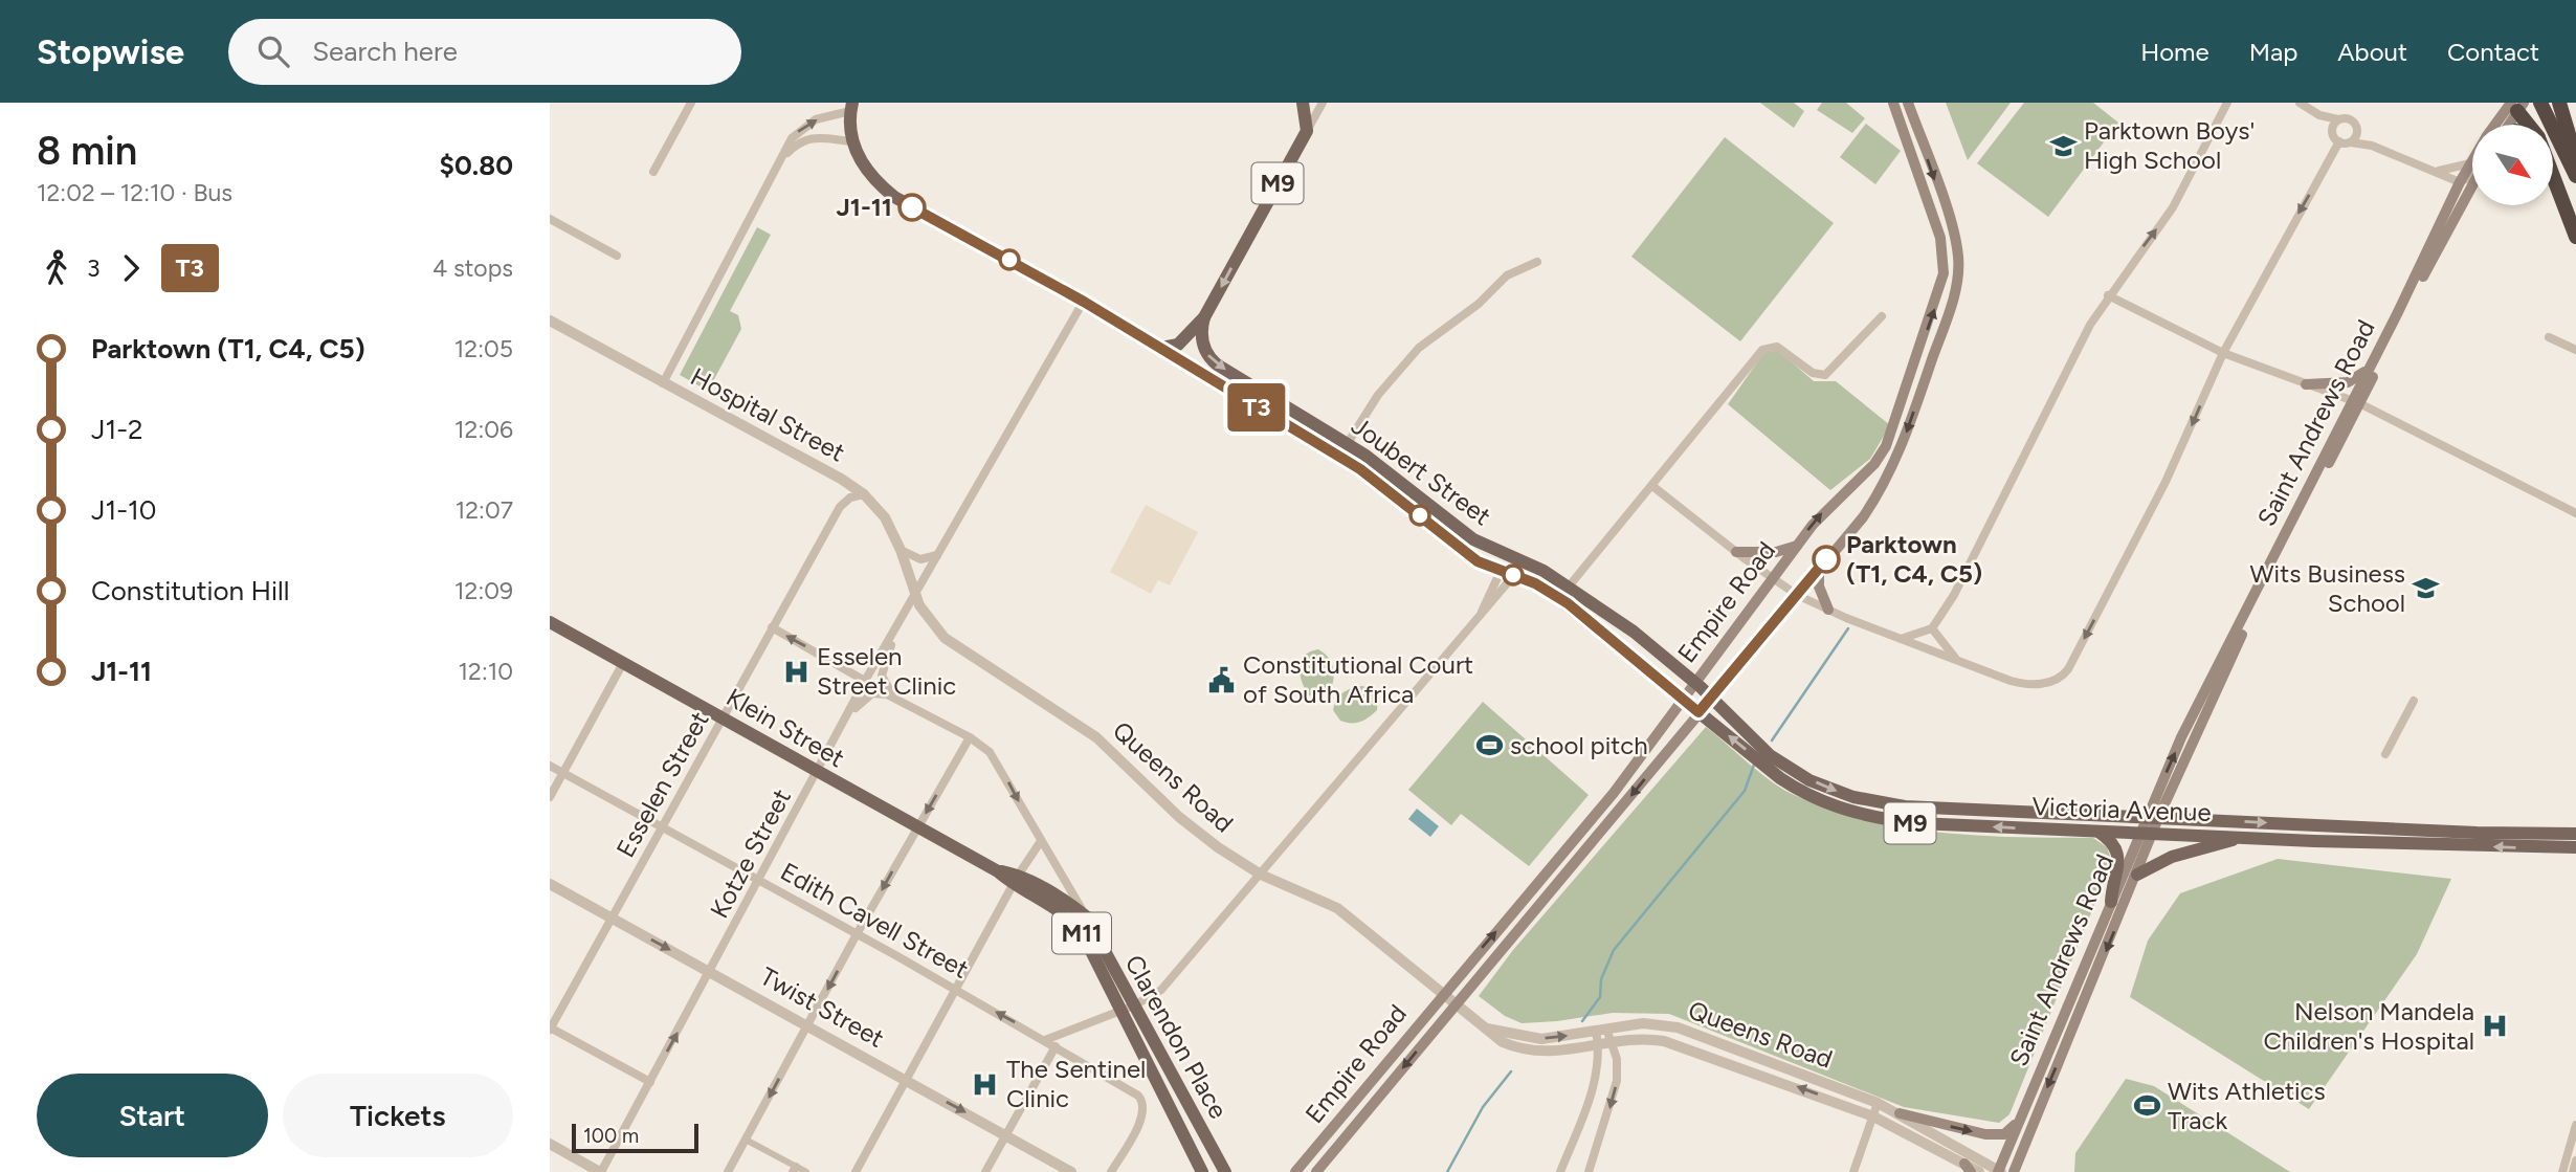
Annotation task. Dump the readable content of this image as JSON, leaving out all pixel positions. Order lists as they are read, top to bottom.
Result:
{
  "streets": {
    "main road": [
      "M9",
      "Saint Andrews Road",
      "Joubert Street",
      "Empire Road",
      "Klein Street",
      "Victoria Avenue",
      "M11",
      "Clarendon Place"
    ],
    "street": [
      "Hospital Street",
      "Queens Road",
      "Esselen Street",
      "Kotze Street",
      "Edith Cavell Street",
      "Twist Street"
    ]
  },
  "crossings": [
    ["M9", "Joubert Street"],
    ["Hospital Street", "Queens Road"],
    ["Hospital Street", "Esselen Street"],
    ["Hospital Street", "Kotze Street"],
    ["Saint Andrews Road", "Queens Road"],
    ["Saint Andrews Road", "Victoria Avenue"],
    ["Joubert Street", "Empire Road"],
    ["Joubert Street", "Victoria Avenue"],
    ["Joubert Street", "Kotze Street"],
    ["Empire Road", "Queens Road"],
    ["Empire Road", "Victoria Avenue"],
    ["Klein Street", "Esselen Street"],
    ["Klein Street", "Kotze Street"],
    ["Klein Street", "Clarendon Place"],
    ["Queens Road", "Kotze Street"],
    ["Esselen Street", "Edith Cavell Street"],
    ["Esselen Street", "Twist Street"],
    ["Kotze Street", "Edith Cavell Street"],
    ["Kotze Street", "Twist Street"]
  ],
  "one_way": ["Twist Street"],
  "places": {
    "school or university": ["Parktown Boys' High School", "Wits Business School"],
    "other": ["J1-11", "Parktown (T1, C4, C5)"],
    "hospital": ["Esselen Street Clinic", "Nelson Mandela Children's Hospital", "The Sentinel Clinic"],
    "public building": ["Constitutional Court of South Africa"],
    "sports": ["school pitch", "Wits Athletics Track"]
  },
  "lines": ["bus line T3"],
  "scale_bar": "100 m",
  "north": "bottom right",
  "page": {
    "header": "Stopwise",
    "search": "Search here",
    "nav": [
      "Home",
      "Map",
      "About",
      "Contact"
    ],
    "heading": ["8 min", "12:02 – 12:10 · Bus", "$0.80"],
    "on_map": "T3",
    "legs": ["3", "T3", "4 stops"],
    "list": [
      {
        "name": "Parktown (T1, C4, C5)",
        "value": "12:05"
      },
      {
        "name": "J1-2",
        "value": "12:06"
      },
      {
        "name": "J1-10",
        "value": "12:07"
      },
      {
        "name": "Constitution Hill",
        "value": "12:09"
      },
      {
        "name": "J1-11",
        "value": "12:10"
      }
    ],
    "buttons": ["Start", "Tickets"],
    "scale": "100 m"
  }
}
